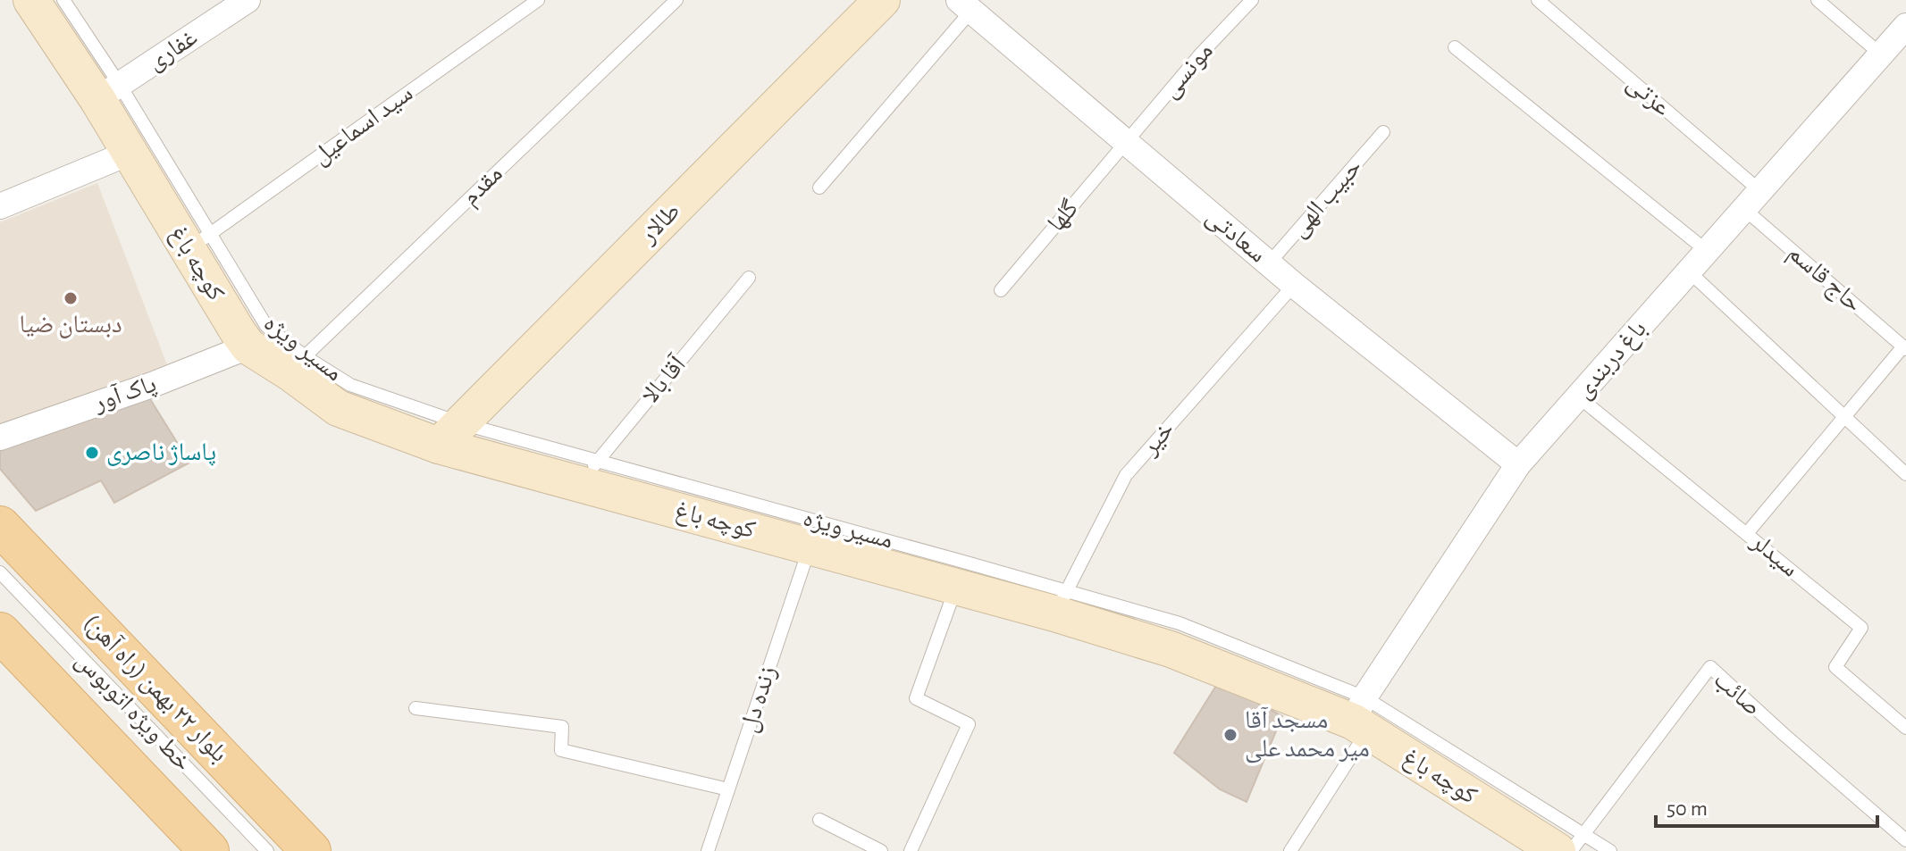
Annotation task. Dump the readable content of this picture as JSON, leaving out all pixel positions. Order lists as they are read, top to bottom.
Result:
{
  "streets": {
    "main road": ["طالار", "کوچه باغ", "بلوار ۲۲ بهمن (راه آهن)"],
    "street": [
      "غفاری",
      "سعادتی",
      "باغ دربندی",
      "پاک آور"
    ],
    "lane": [
      "مونسی",
      "عزتی",
      "سید اسماعیل",
      "مقدم",
      "حبیب الهی",
      "گلها",
      "حاج قاسم",
      "مسیر ویژه",
      "آقا بالا",
      "خیر",
      "سیدلر",
      "صائب",
      "زنده دل",
      "خط ویژه اتوبوس"
    ]
  },
  "crossings": [
    ["غفاری", "کوچه باغ"],
    ["غفاری", "مسیر ویژه"],
    ["مونسی", "گلها"],
    ["مونسی", "سعادتی"],
    ["عزتی", "حاج قاسم"],
    ["عزتی", "باغ دربندی"],
    ["سید اسماعیل", "کوچه باغ"],
    ["سید اسماعیل", "مسیر ویژه"],
    ["مقدم", "کوچه باغ"],
    ["مقدم", "مسیر ویژه"],
    ["حبیب الهی", "سعادتی"],
    ["گلها", "سعادتی"],
    ["طالار", "کوچه باغ"],
    ["سعادتی", "باغ دربندی"],
    ["سعادتی", "خیر"],
    ["کوچه باغ", "مسیر ویژه"],
    ["کوچه باغ", "باغ دربندی"],
    ["کوچه باغ", "آقا بالا"],
    ["کوچه باغ", "پاک آور"],
    ["کوچه باغ", "خیر"],
    ["کوچه باغ", "صائب"],
    ["کوچه باغ", "زنده دل"],
    ["حاج قاسم", "باغ دربندی"],
    ["مسیر ویژه", "آقا بالا"],
    ["مسیر ویژه", "خیر"],
    ["باغ دربندی", "سیدلر"]
  ],
  "places": ["دبستان ضیا", "پاساژ ناصری", "مسجد آقا میر محمد علی"],
  "scale_bar": "50 m"
}
